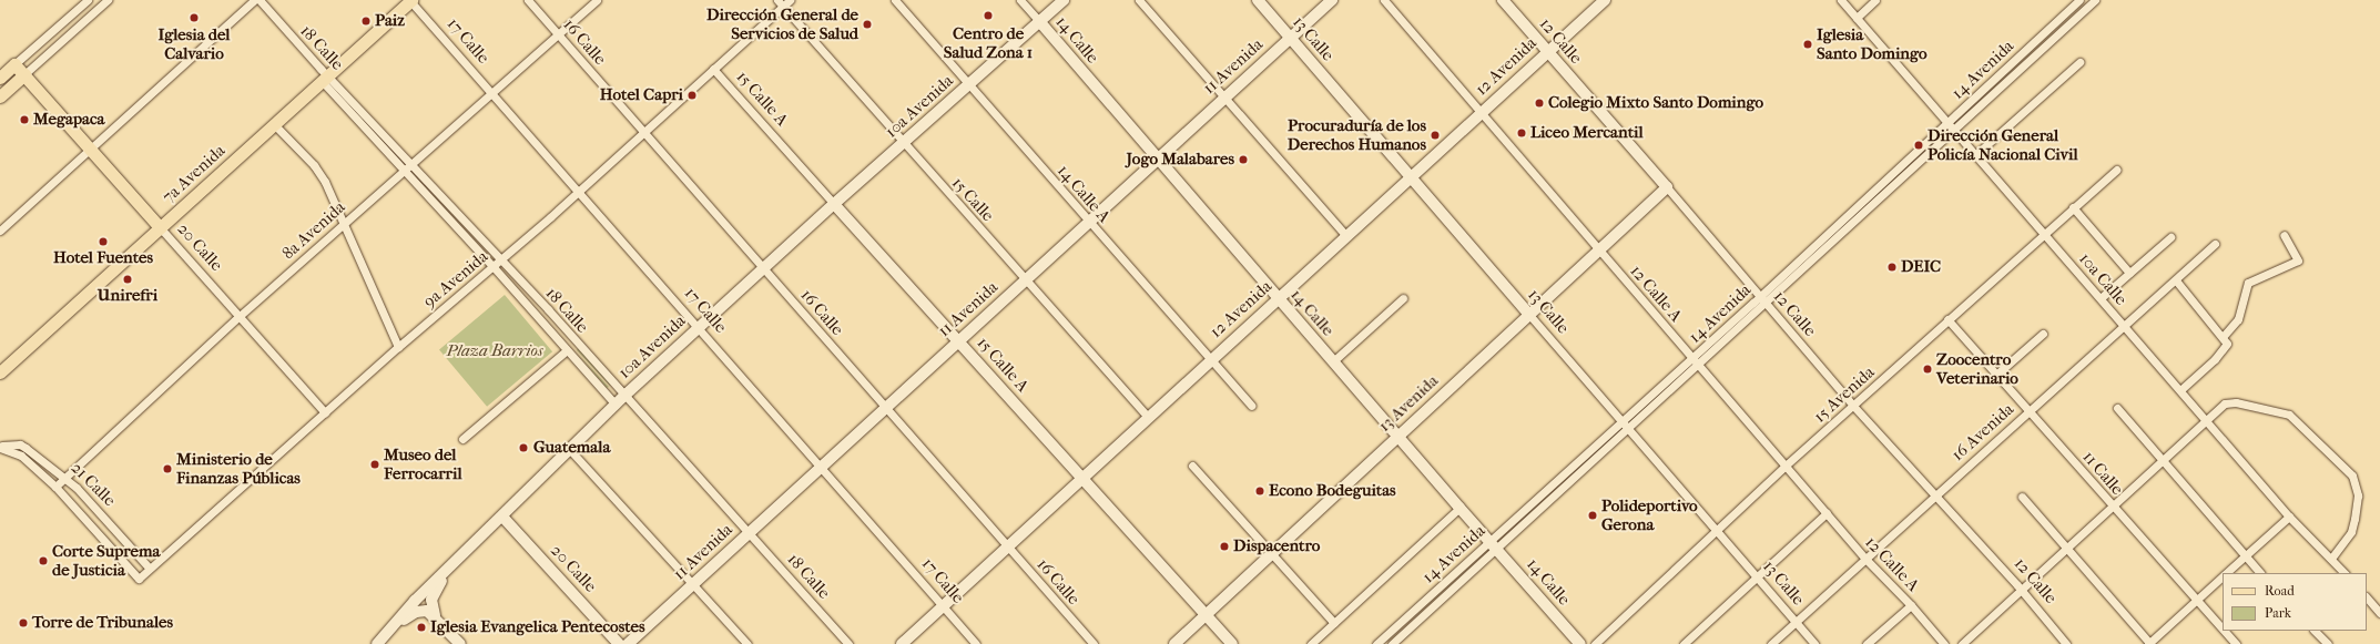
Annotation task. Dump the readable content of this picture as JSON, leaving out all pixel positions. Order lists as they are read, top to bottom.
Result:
{
  "streets": {
    "main road": ["7a Avenida", "20 Calle"],
    "street": [
      "13 Calle",
      "14 Calle",
      "17 Calle",
      "12 Calle",
      "16 Calle",
      "18 Calle",
      "11 Avenida",
      "12 Avenida",
      "14 Avenida",
      "15 Calle A",
      "10a Avenida",
      "14 Calle A",
      "15 Calle",
      "8a Avenida",
      "9a Avenida",
      "10a Calle",
      "12 Calle A",
      "15 Avenida",
      "13 Avenida",
      "16 Avenida",
      "11 Calle",
      "21 Calle"
    ]
  },
  "crossings": [
    ["13 Calle", "11 Avenida"],
    ["13 Calle", "12 Avenida"],
    ["13 Calle", "14 Avenida"],
    ["13 Calle", "15 Avenida"],
    ["13 Calle", "13 Avenida"],
    ["13 Calle", "16 Avenida"],
    ["14 Calle", "11 Avenida"],
    ["14 Calle", "12 Avenida"],
    ["14 Calle", "14 Avenida"],
    ["14 Calle", "10a Avenida"],
    ["14 Calle", "13 Avenida"],
    ["17 Calle", "11 Avenida"],
    ["17 Calle", "12 Avenida"],
    ["17 Calle", "10a Avenida"],
    ["17 Calle", "7a Avenida"],
    ["17 Calle", "8a Avenida"],
    ["17 Calle", "9a Avenida"],
    ["12 Calle", "12 Avenida"],
    ["12 Calle", "14 Avenida"],
    ["12 Calle", "15 Avenida"],
    ["12 Calle", "13 Avenida"],
    ["12 Calle", "16 Avenida"],
    ["16 Calle", "11 Avenida"],
    ["16 Calle", "12 Avenida"],
    ["16 Calle", "10a Avenida"],
    ["16 Calle", "8a Avenida"],
    ["16 Calle", "9a Avenida"],
    ["18 Calle", "11 Avenida"],
    ["18 Calle", "10a Avenida"],
    ["18 Calle", "7a Avenida"],
    ["18 Calle", "8a Avenida"],
    ["18 Calle", "9a Avenida"],
    ["11 Avenida", "15 Calle A"],
    ["11 Avenida", "14 Calle A"],
    ["11 Avenida", "15 Calle"],
    ["12 Avenida", "15 Calle A"],
    ["12 Avenida", "14 Calle A"],
    ["12 Avenida", "15 Calle"],
    ["12 Avenida", "12 Calle A"],
    ["14 Avenida", "10a Calle"],
    ["14 Avenida", "12 Calle A"],
    ["15 Calle A", "10a Avenida"],
    ["15 Calle A", "9a Avenida"],
    ["15 Calle A", "13 Avenida"],
    ["10a Avenida", "14 Calle A"],
    ["10a Avenida", "15 Calle"],
    ["10a Avenida", "20 Calle"],
    ["7a Avenida", "20 Calle"],
    ["15 Calle", "9a Avenida"],
    ["8a Avenida", "20 Calle"],
    ["8a Avenida", "21 Calle"],
    ["20 Calle", "9a Avenida"],
    ["9a Avenida", "21 Calle"],
    ["10a Calle", "15 Avenida"],
    ["10a Calle", "16 Avenida"],
    ["12 Calle A", "15 Avenida"],
    ["12 Calle A", "13 Avenida"],
    ["12 Calle A", "16 Avenida"],
    ["15 Avenida", "11 Calle"],
    ["16 Avenida", "11 Calle"]
  ],
  "parks": ["Plaza Barrios"],
  "places": [
    "Centro de Salud Zona 1",
    "Iglesia del Calvario",
    "Paiz",
    "Dirección General de Servicios de Salud",
    "Iglesia Santo Domingo",
    "Hotel Capri",
    "Colegio Mixto Santo Domingo",
    "Megapaca",
    "Liceo Mercantil",
    "Procuraduría de los Derechos Humanos",
    "Dirección General Policía Nacional Civil",
    "Jogo Malabares",
    "Hotel Fuentes",
    "DEIC",
    "Unirefri",
    "Zoocentro Veterinario",
    "Guatemala",
    "Museo del Ferrocarril",
    "Ministerio de Finanzas Públicas",
    "Econo Bodeguitas",
    "Polideportivo Gerona",
    "Dispacentro",
    "Corte Suprema de Justicia",
    "Torre de Tribunales",
    "Iglesia Evangelica Pentecostes"
  ],
  "legend": ["Road", "Park"]
}
